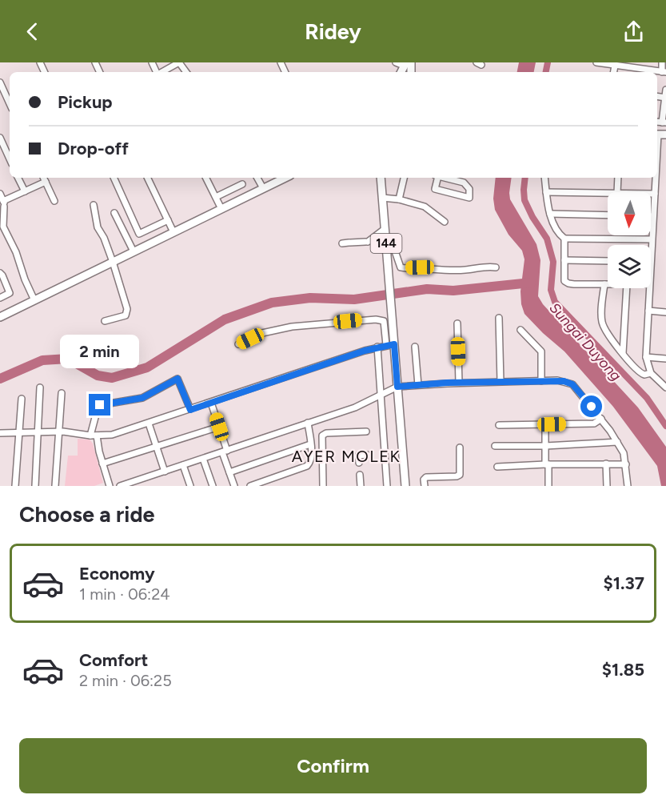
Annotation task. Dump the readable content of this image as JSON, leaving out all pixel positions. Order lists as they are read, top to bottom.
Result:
{
  "streets": {
    "main road": ["144"]
  },
  "districts": ["AYER MOLEK"],
  "water": ["Sungai Duyong"],
  "north": "bottom",
  "page": {
    "header": "Ridey",
    "banner": ["Pickup", "Drop-off"],
    "bubble": "2 min",
    "heading": "Choose a ride",
    "list": [
      {
        "name": "Economy",
        "note": "1 min · 06:24",
        "value": "$1.37"
      },
      {
        "name": "Comfort",
        "note": "2 min · 06:25",
        "value": "$1.85"
      }
    ],
    "buttons": "Confirm"
  }
}
